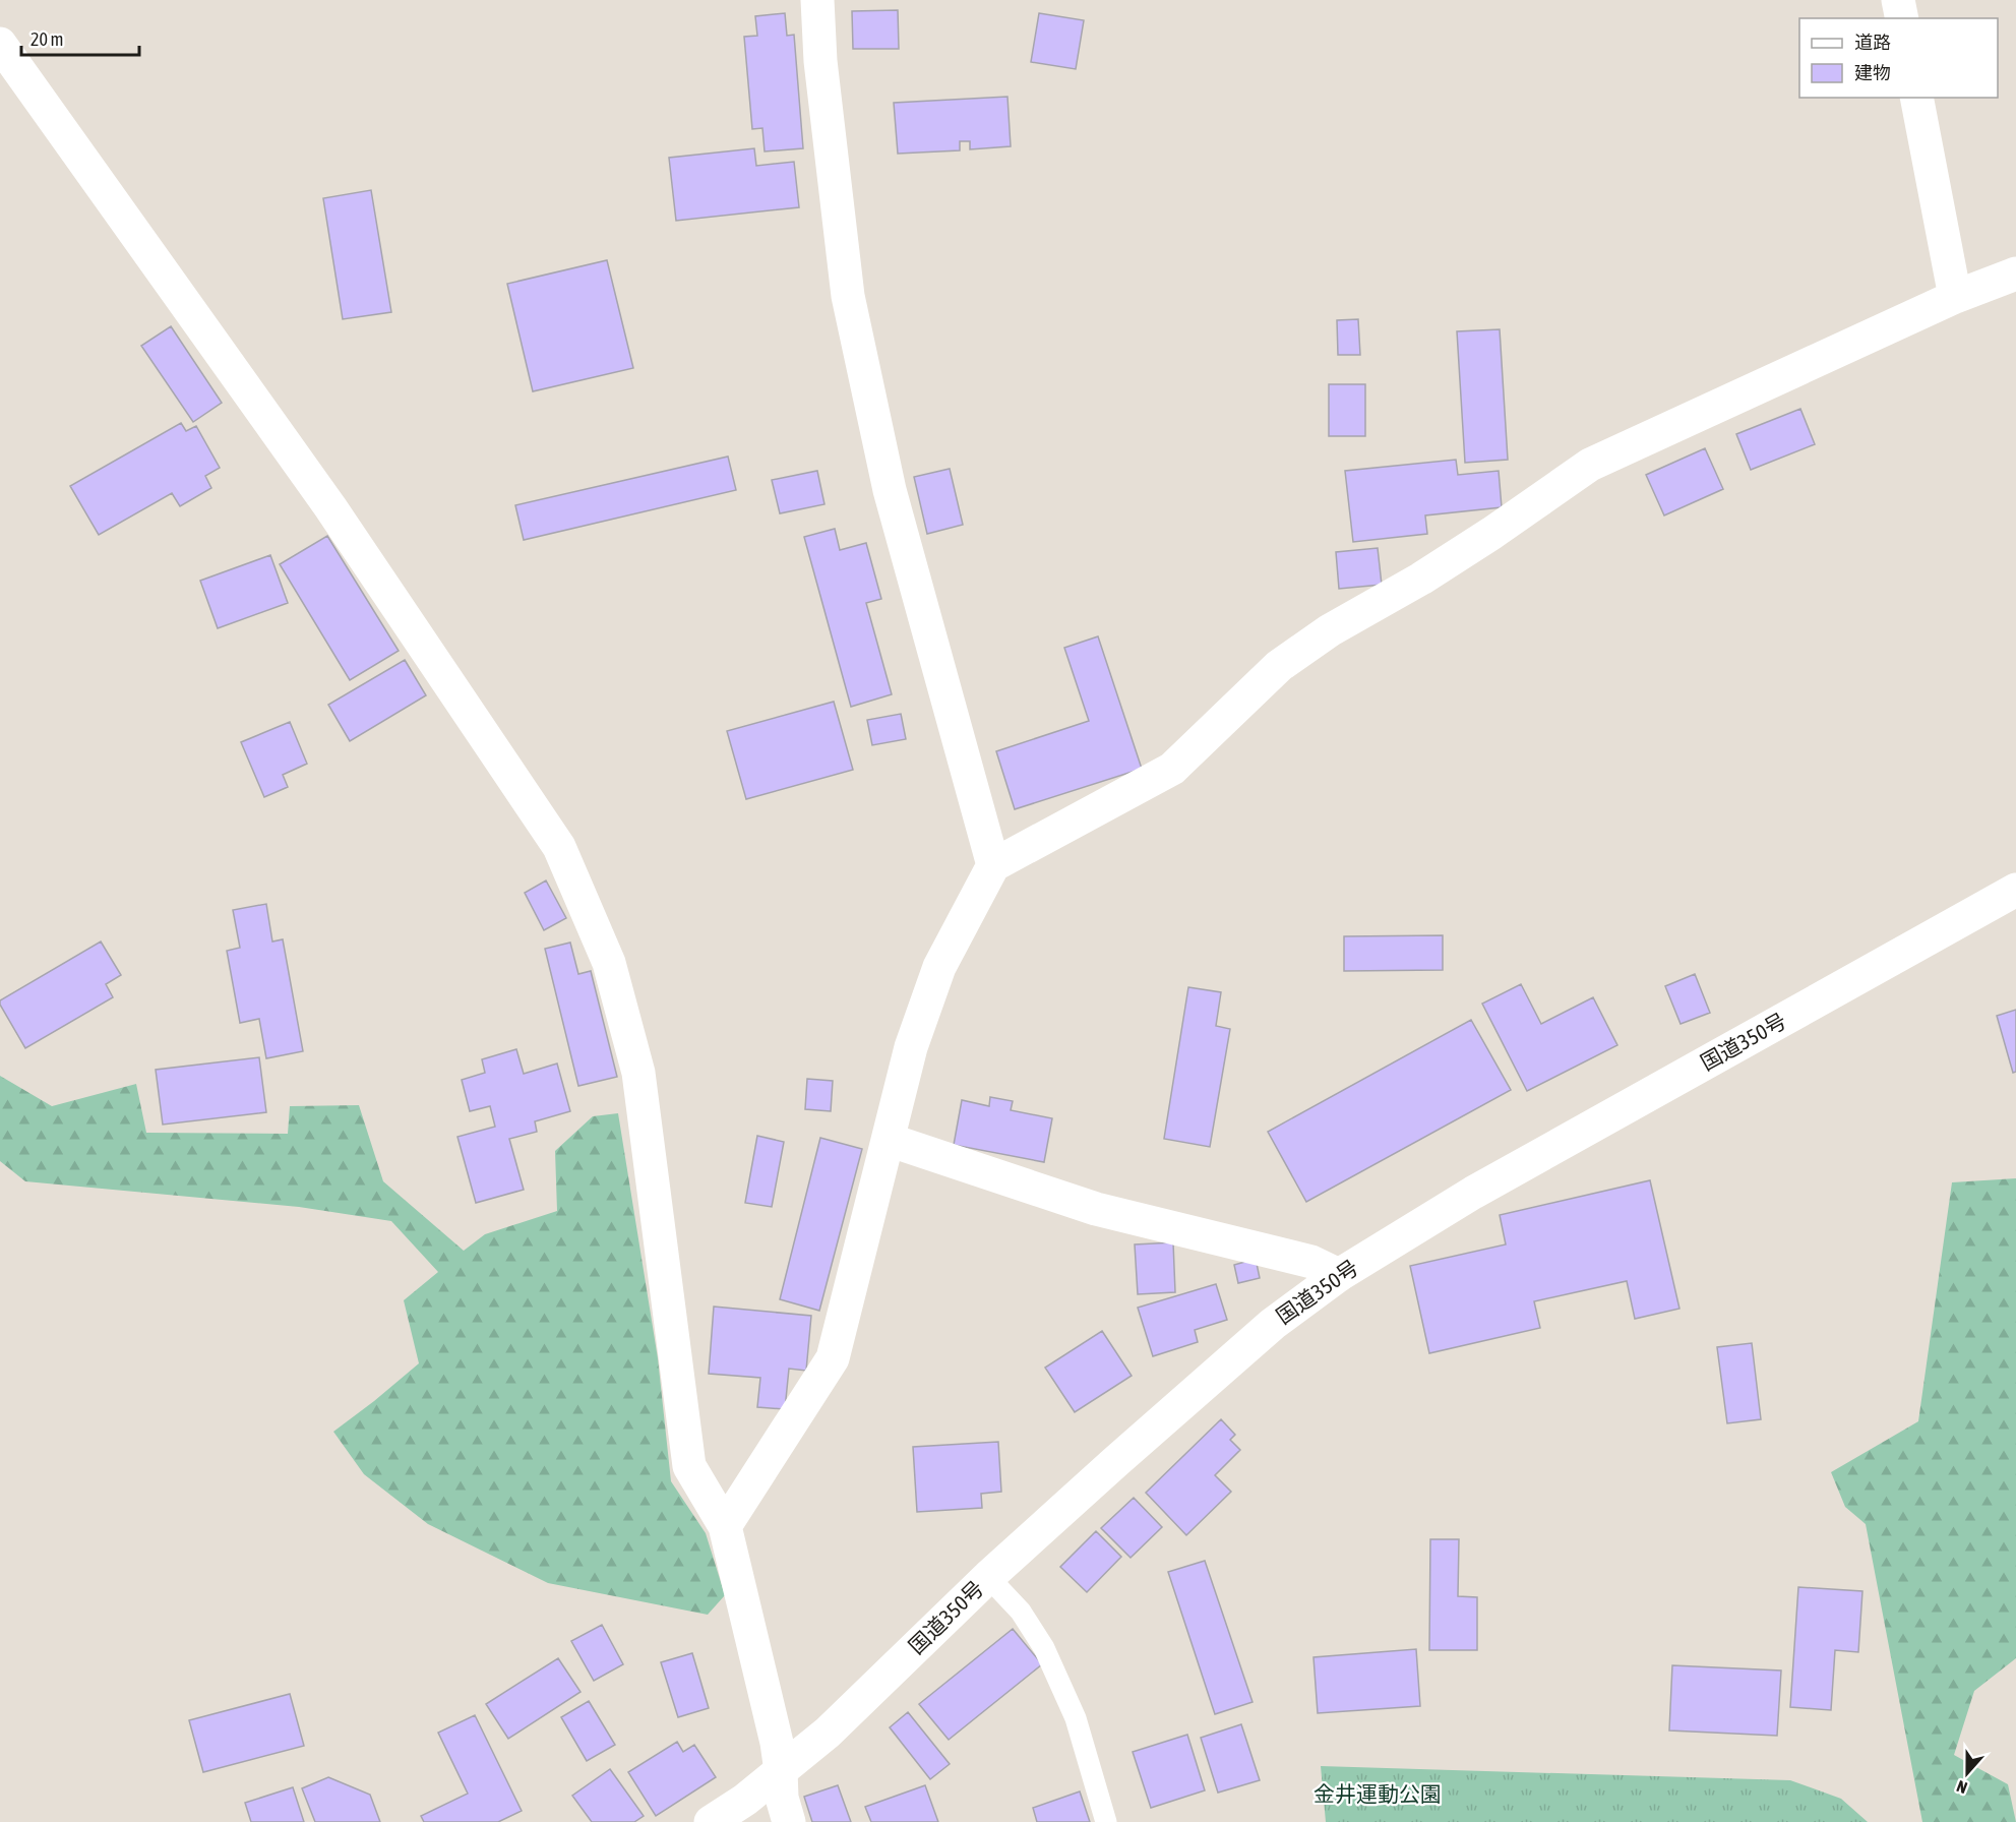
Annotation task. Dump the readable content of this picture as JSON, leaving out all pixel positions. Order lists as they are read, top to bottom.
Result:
{
  "streets": {
    "main road": ["国道350号"]
  },
  "parks": ["金井運動公園"],
  "legend": ["道路", "建物"],
  "scale_bar": "20 m",
  "north": "bottom"
}
